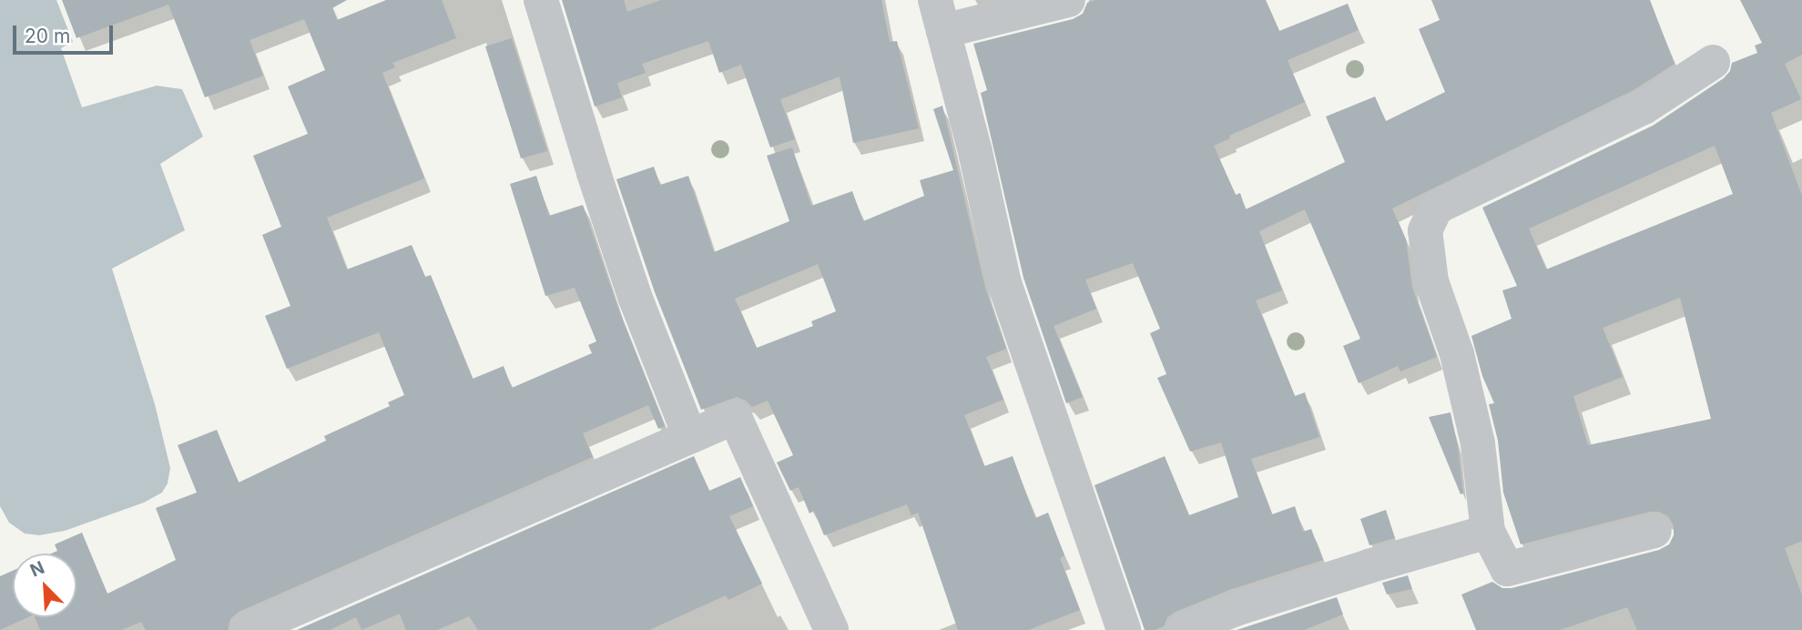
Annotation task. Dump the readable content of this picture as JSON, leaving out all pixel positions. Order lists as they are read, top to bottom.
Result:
{
  "scale_bar": "20 m",
  "north": "top left"
}
